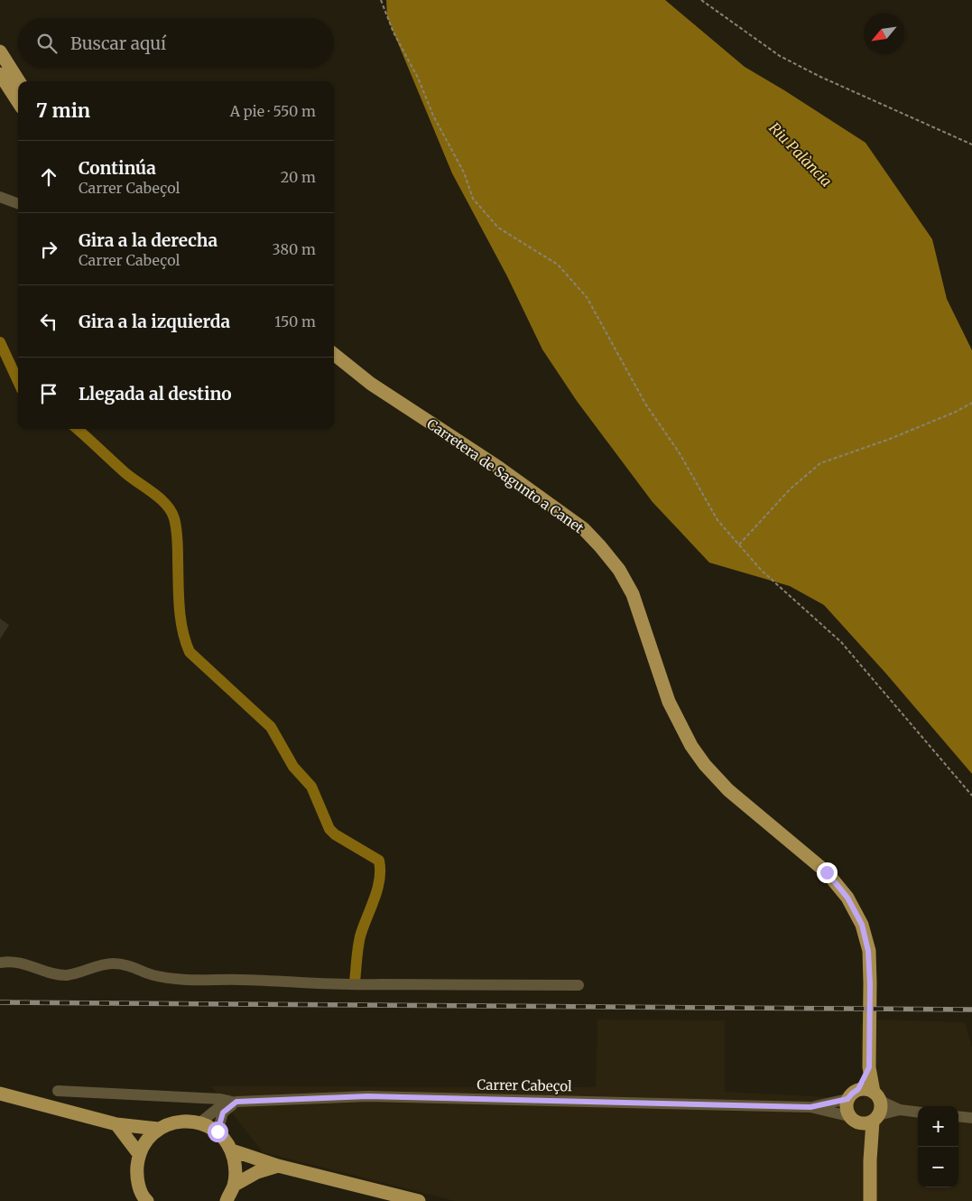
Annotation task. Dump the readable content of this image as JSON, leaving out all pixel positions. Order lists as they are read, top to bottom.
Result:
{
  "streets": {
    "main road": ["Carretera de Sagunto a Canet"],
    "street": ["Carrer Cabeçol"]
  },
  "crossings": [
    ["Carretera de Sagunto a Canet", "Carrer Cabeçol"]
  ],
  "water": ["Riu Palància"],
  "north": "bottom left",
  "page": {
    "search": "Buscar aquí",
    "heading": ["7 min", "A pie · 550 m"],
    "list": [
      ["Continúa", "Carrer Cabeçol", "20 m"],
      ["Gira a la derecha", "Carrer Cabeçol", "380 m"],
      ["Gira a la izquierda", "150 m"],
      "Llegada al destino"
    ],
    "map_buttons": ["+", "−"]
  }
}
